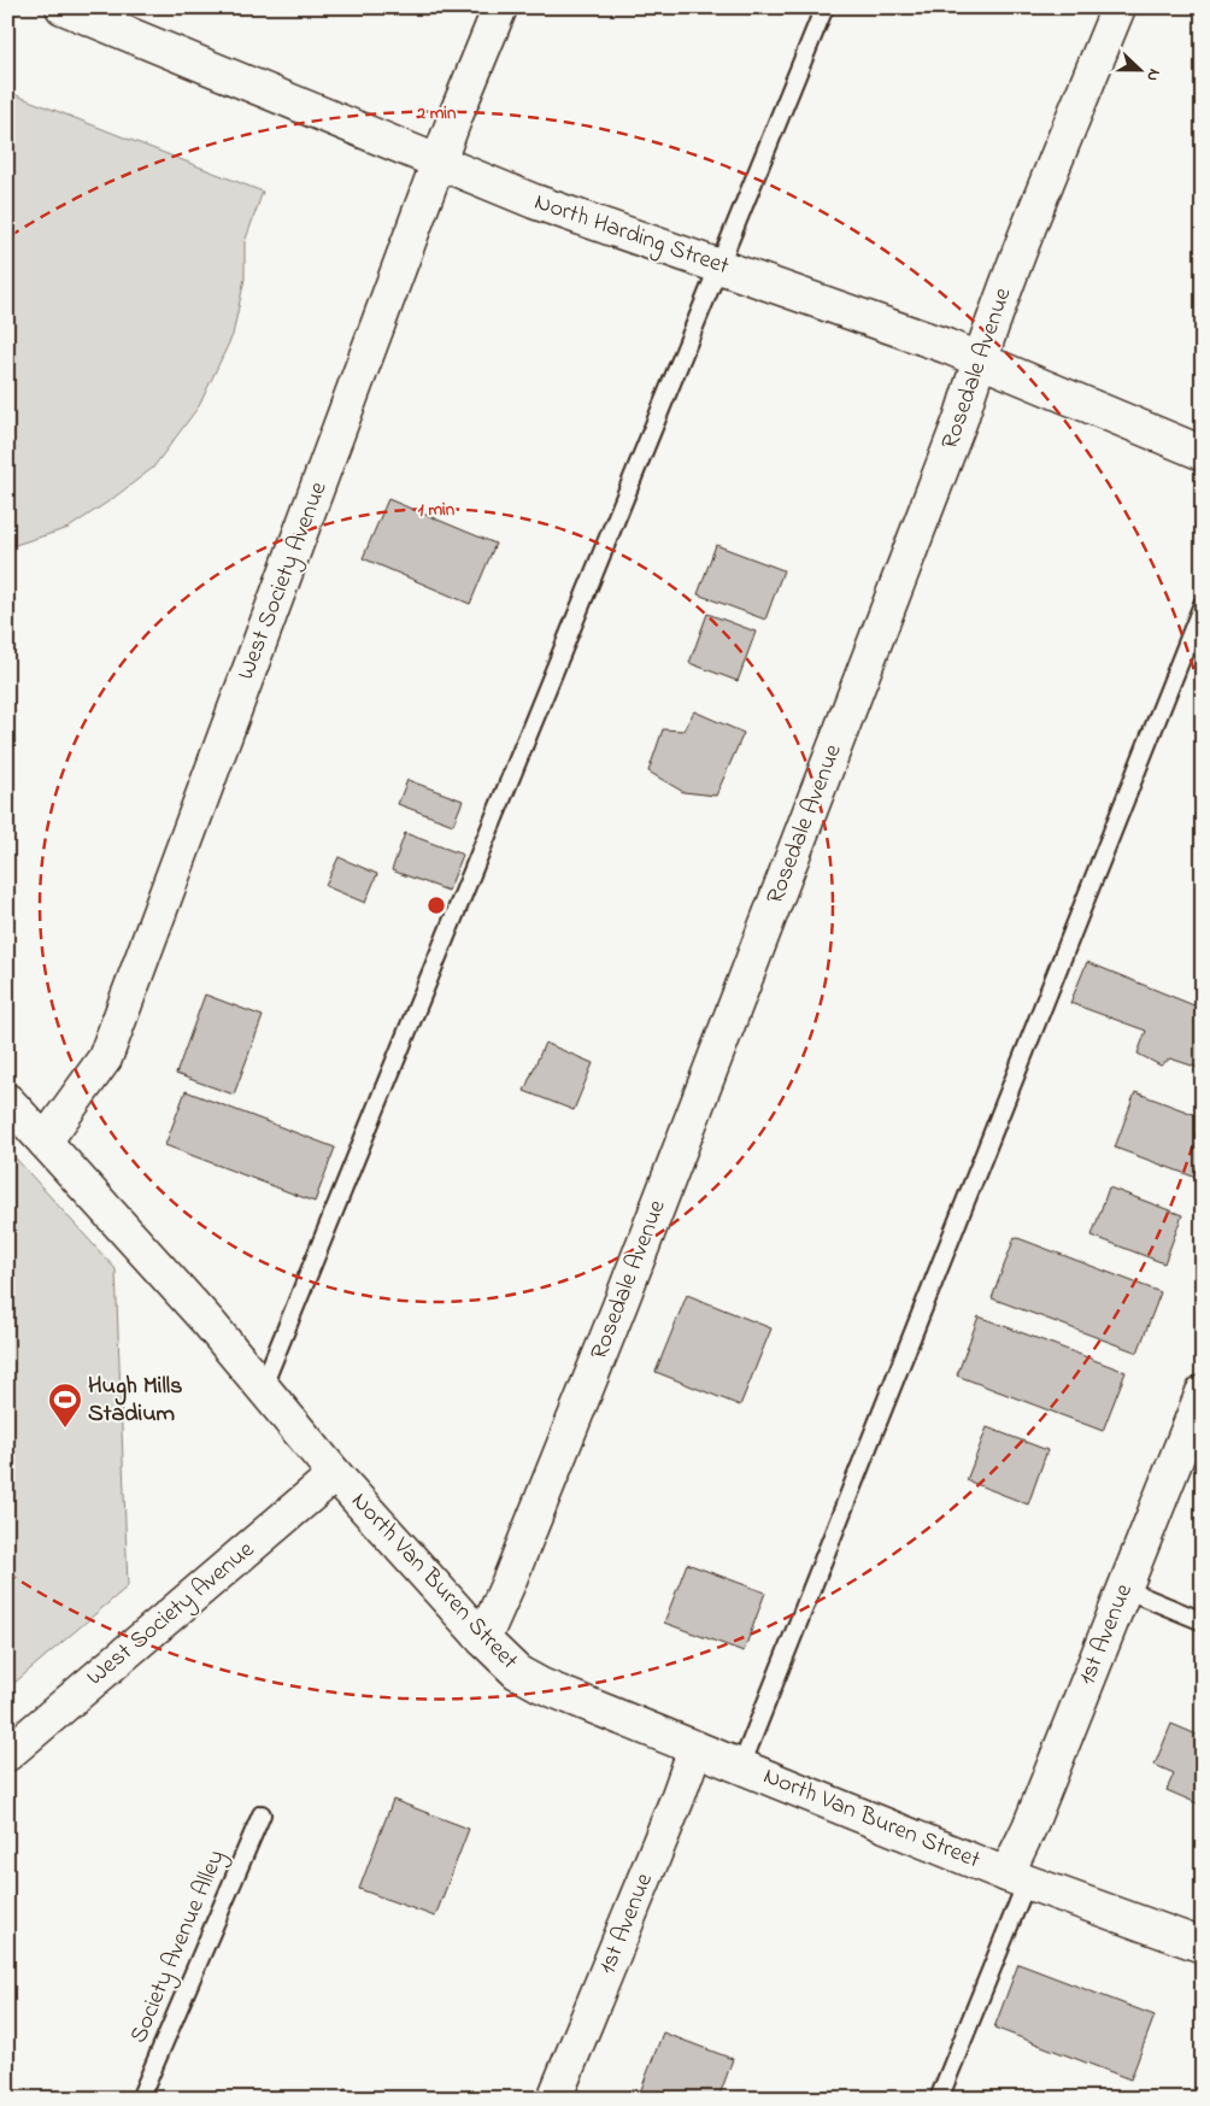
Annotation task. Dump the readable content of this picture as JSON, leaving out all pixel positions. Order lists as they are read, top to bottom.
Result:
{
  "streets": {
    "street": [
      "North Harding Street",
      "Rosedale Avenue",
      "West Society Avenue",
      "North Van Buren Street",
      "1st Avenue"
    ],
    "lane": ["Society Avenue Alley"]
  },
  "crossings": [
    ["North Harding Street", "Rosedale Avenue"],
    ["North Harding Street", "West Society Avenue"],
    ["Rosedale Avenue", "North Van Buren Street"],
    ["West Society Avenue", "North Van Buren Street"],
    ["North Van Buren Street", "1st Avenue"]
  ],
  "places": {
    "sports": ["Hugh Mills Stadium"]
  },
  "north": "right",
  "rings": ["2 min", "1 min"]
}
